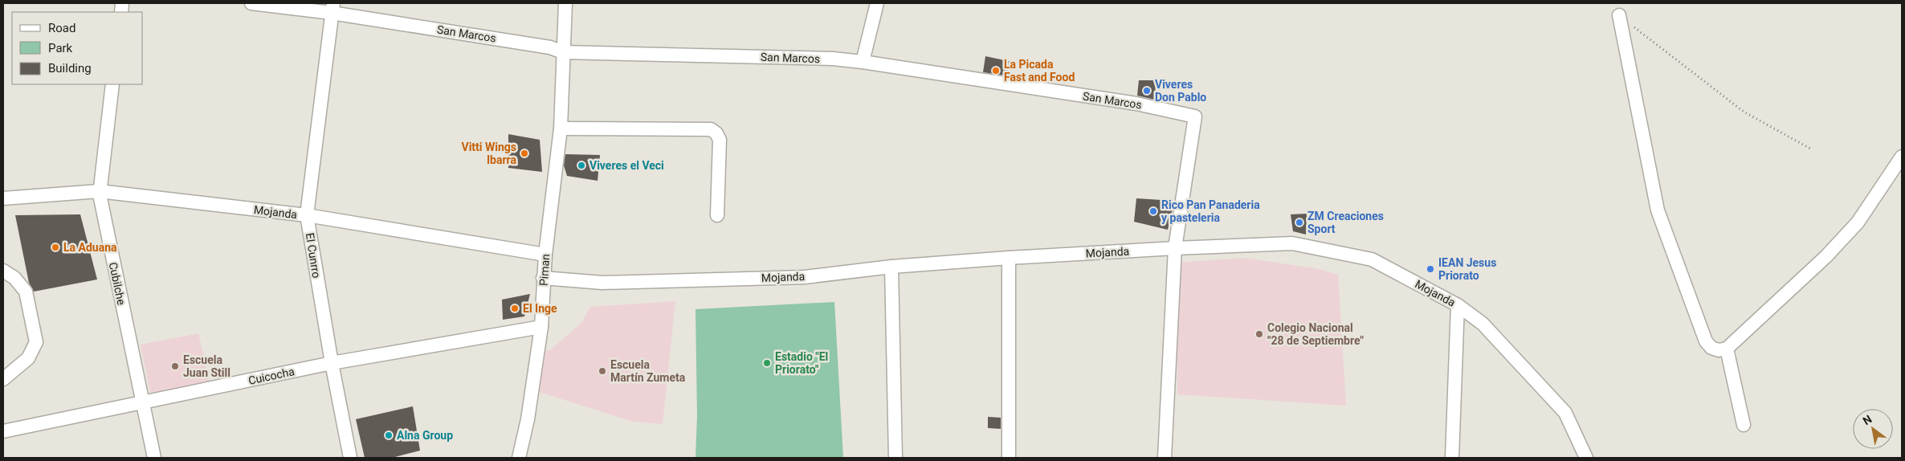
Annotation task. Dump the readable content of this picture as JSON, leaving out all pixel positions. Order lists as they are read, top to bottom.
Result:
{
  "streets": {
    "street": [
      "San Marcos",
      "Mojanda",
      "El Cunrro",
      "Piman",
      "Cubilche",
      "Cuicocha"
    ]
  },
  "crossings": [
    ["San Marcos", "Mojanda"],
    ["San Marcos", "El Cunrro"],
    ["San Marcos", "Piman"],
    ["Mojanda", "El Cunrro"],
    ["Mojanda", "Piman"],
    ["Mojanda", "Cubilche"],
    ["El Cunrro", "Cuicocha"],
    ["Piman", "Cuicocha"],
    ["Cubilche", "Cuicocha"]
  ],
  "places": [
    "La Picada Fast and Food",
    "Viveres Don Pablo",
    "Vitti Wings Ibarra",
    "Viveres el Veci",
    "Rico Pan Panaderia y pasteleria",
    "ZM Creaciones Sport",
    "La Aduana",
    "IEAN Jesus Priorato",
    "El Inge",
    "Colegio Nacional \"28 de Septiembre\"",
    "Estadio \"El Priorato\"",
    "Escuela Juan Still",
    "Escuela Martín Zumeta",
    "Alna Group"
  ],
  "legend": ["Road", "Park", "Building"],
  "north": "top left"
}
